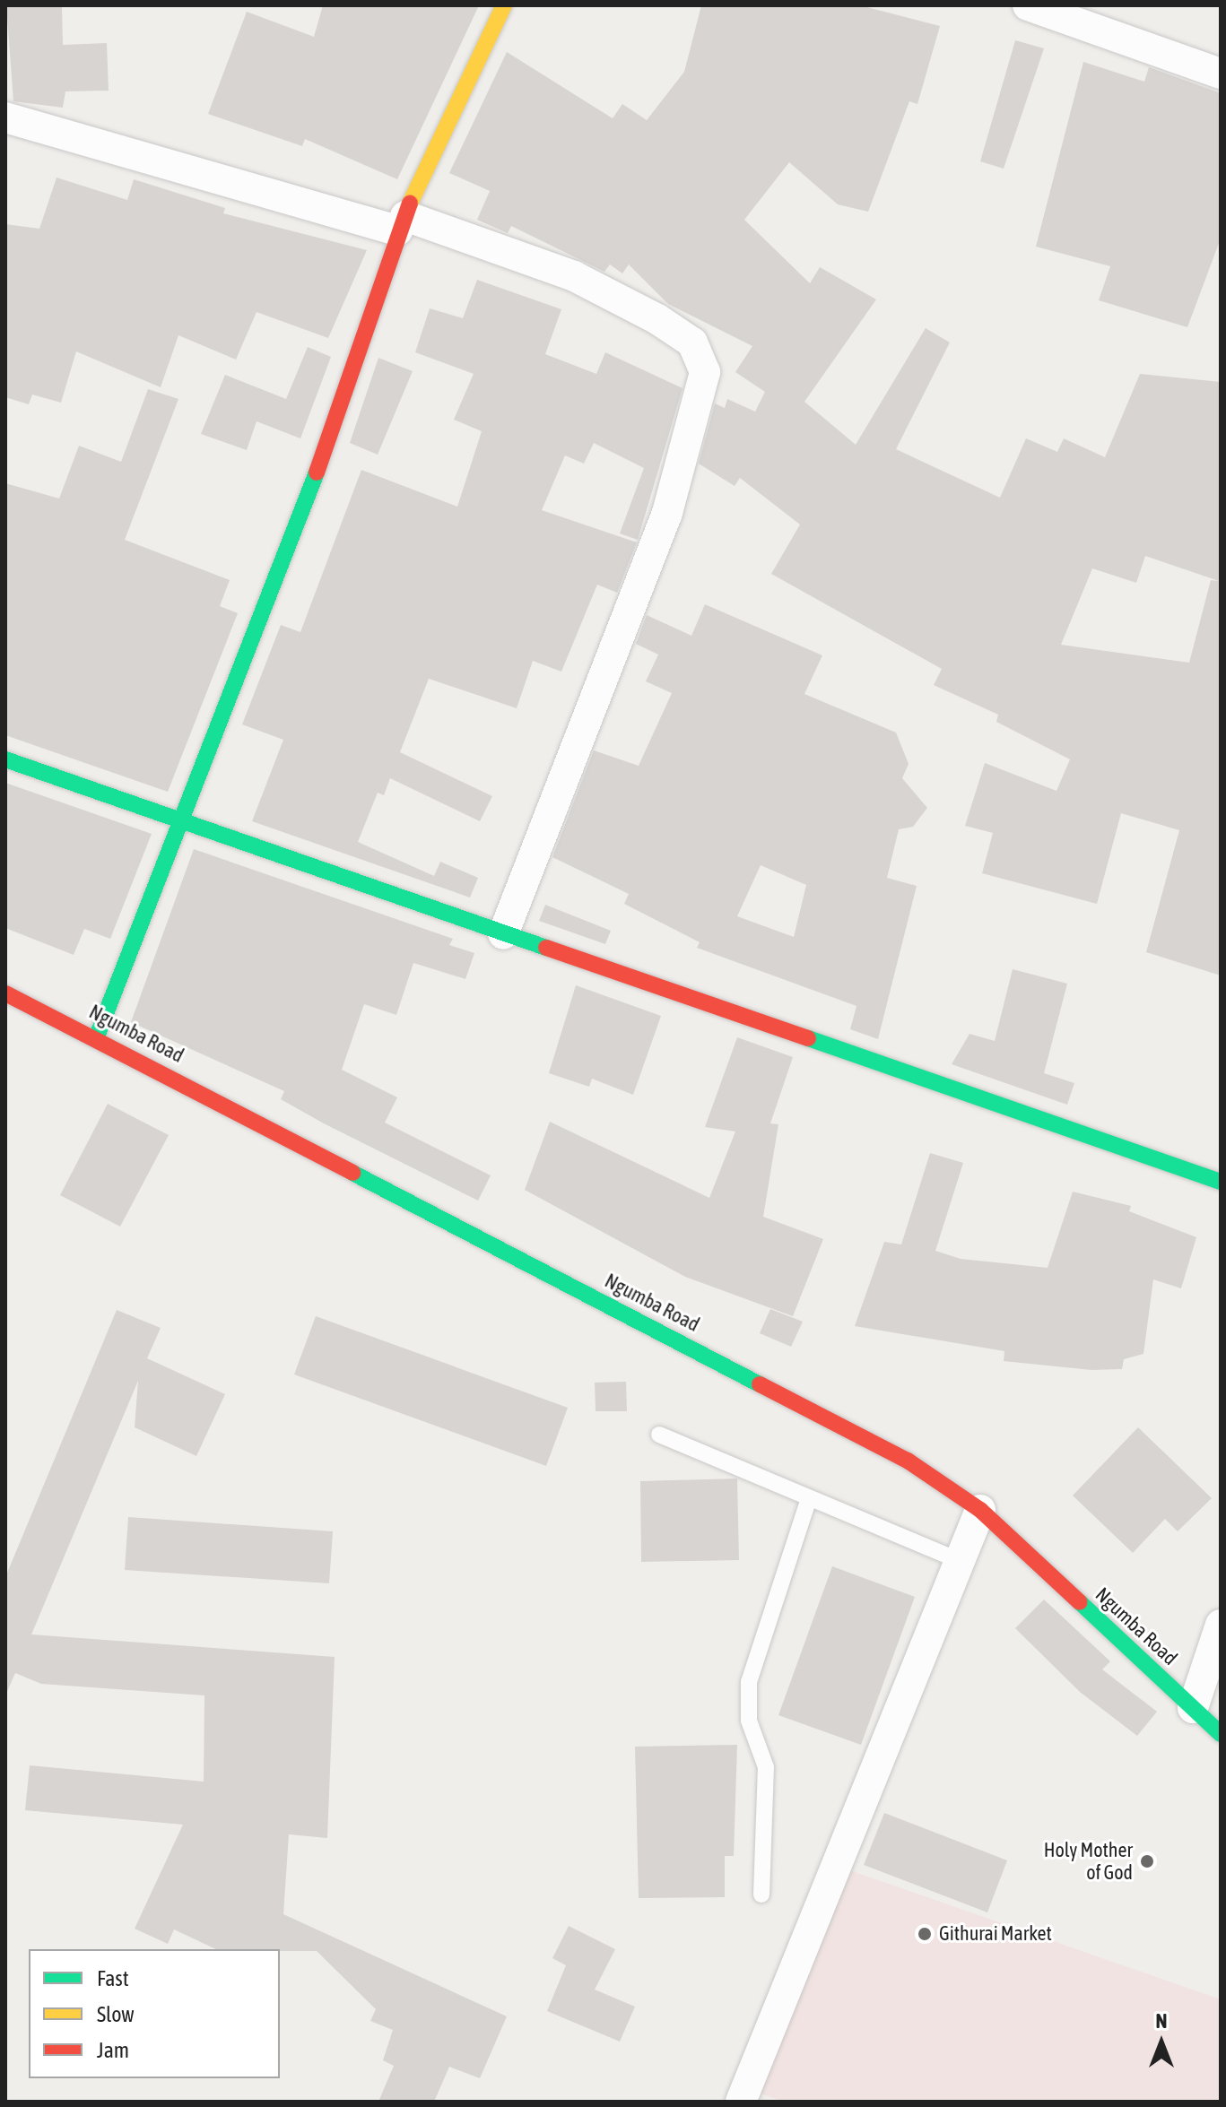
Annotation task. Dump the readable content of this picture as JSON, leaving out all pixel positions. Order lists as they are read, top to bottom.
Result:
{
  "streets": {
    "street": ["Ngumba Road"]
  },
  "places": ["Holy Mother of God", "Githurai Market"],
  "legend": ["Fast", "Slow", "Jam"],
  "north": "top"
}
